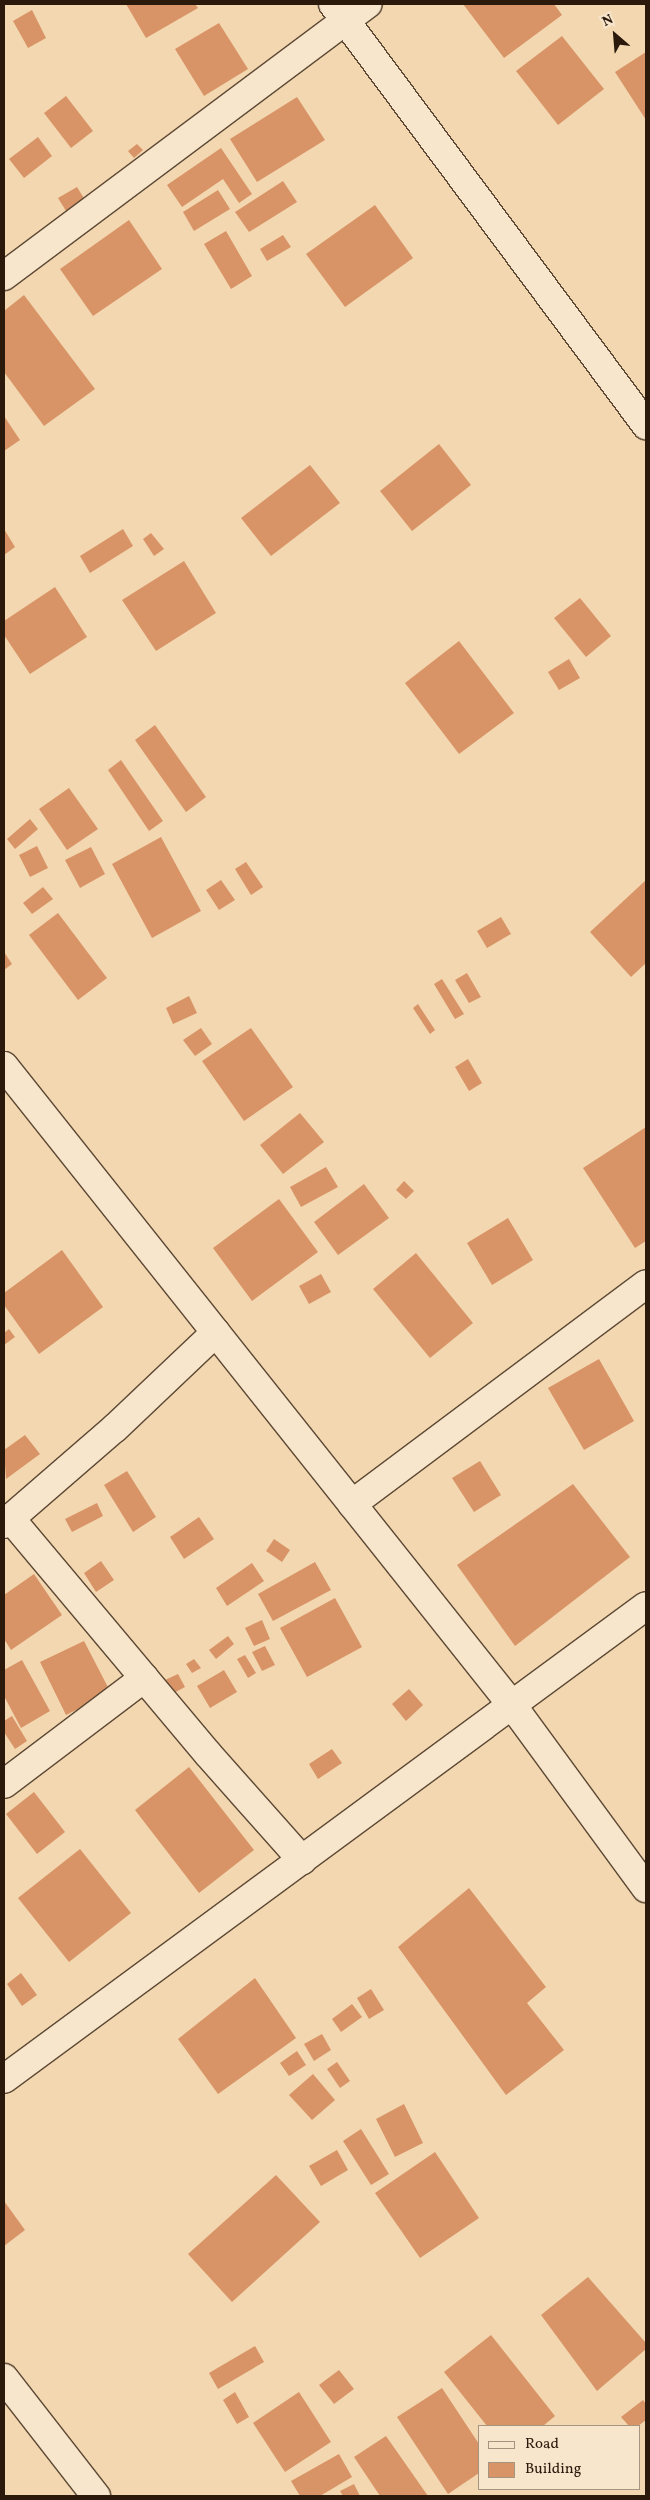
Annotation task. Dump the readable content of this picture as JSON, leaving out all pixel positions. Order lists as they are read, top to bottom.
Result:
{
  "legend": ["Road", "Building"],
  "north": "top left"
}
